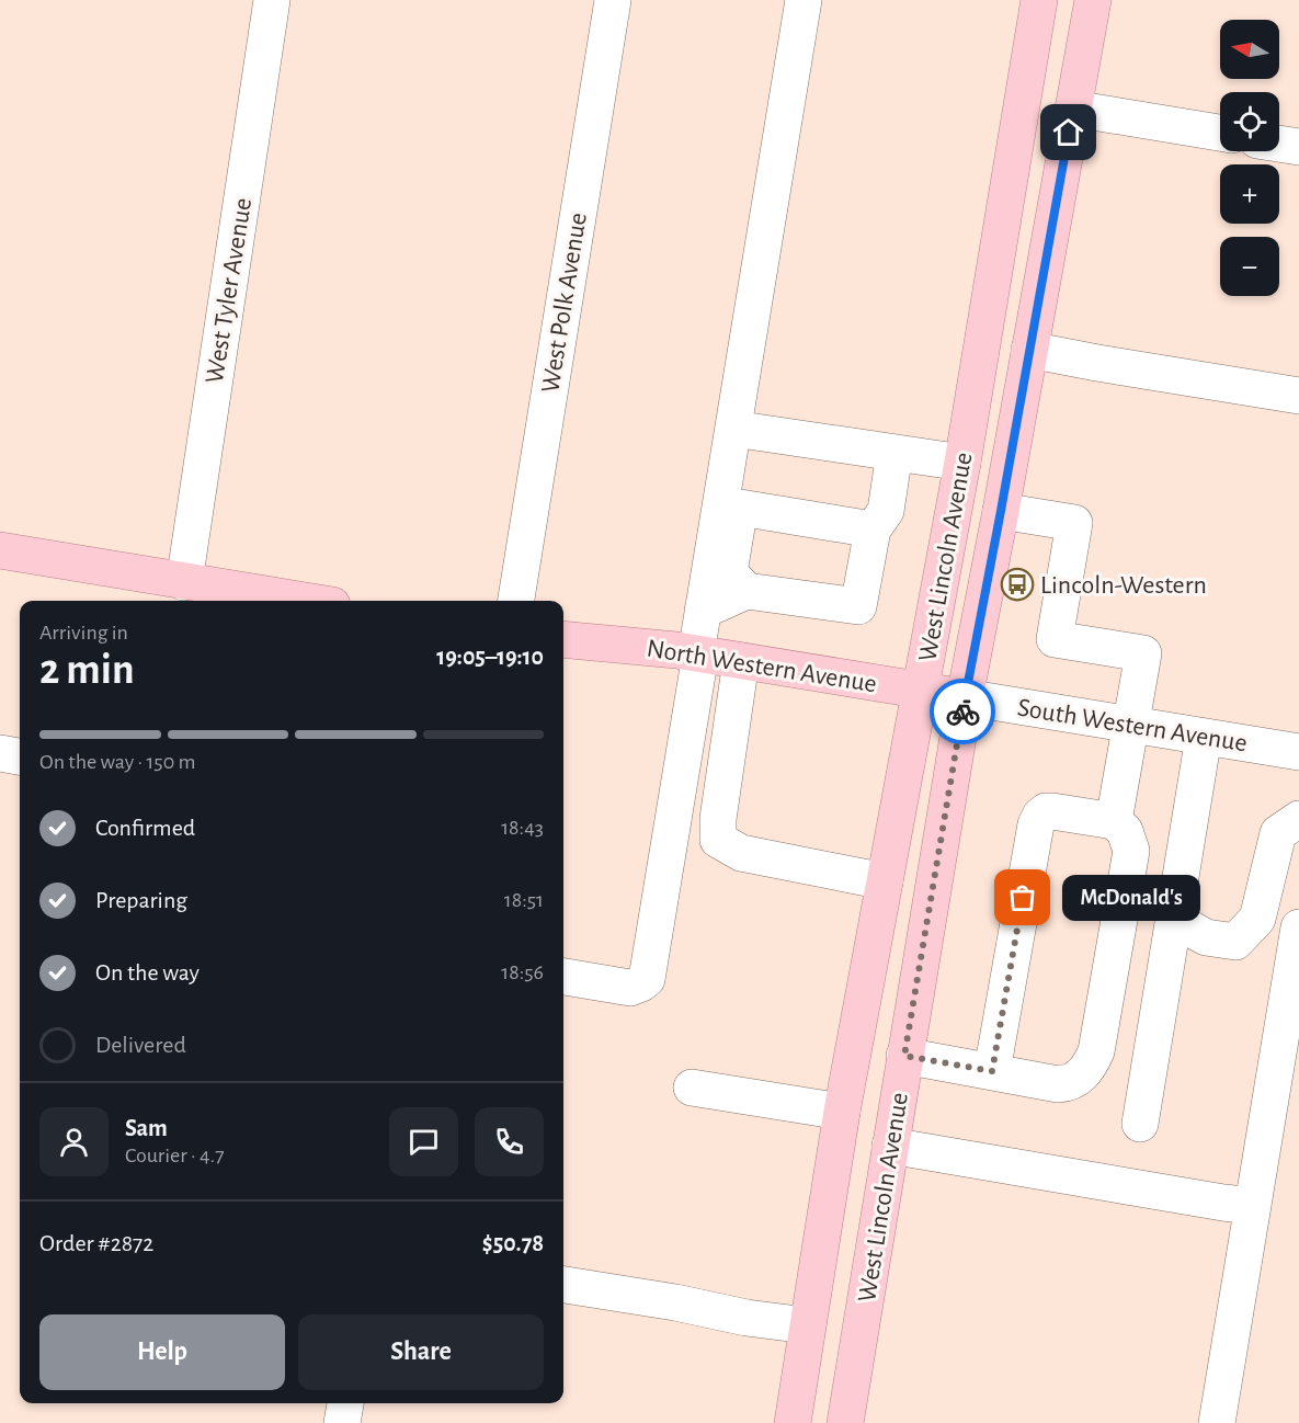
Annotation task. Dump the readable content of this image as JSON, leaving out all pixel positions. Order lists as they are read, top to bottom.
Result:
{
  "streets": {
    "main road": ["West Lincoln Avenue", "North Western Avenue"],
    "street": ["West Tyler Avenue", "West Polk Avenue", "South Western Avenue"]
  },
  "crossings": [
    ["West Lincoln Avenue", "North Western Avenue"],
    ["West Lincoln Avenue", "South Western Avenue"],
    ["North Western Avenue", "South Western Avenue"]
  ],
  "places": {
    "bus stop": ["Lincoln-Western"],
    "other": ["McDonald's"]
  },
  "north": "left",
  "page": {
    "map_buttons": ["+", "−"],
    "heading": ["2 min", "Arriving in", "19:05–19:10"],
    "panel": [
      "Sam",
      "Courier · 4.7",
      "Order #2872",
      "$50.78"
    ],
    "bar": "On the way · 150 m",
    "list": [
      ["Confirmed", "18:43"],
      ["Preparing", "18:51"],
      ["On the way", "18:56"],
      "Delivered"
    ],
    "bubble": "McDonald's",
    "buttons": ["Help", "Share"]
  }
}
